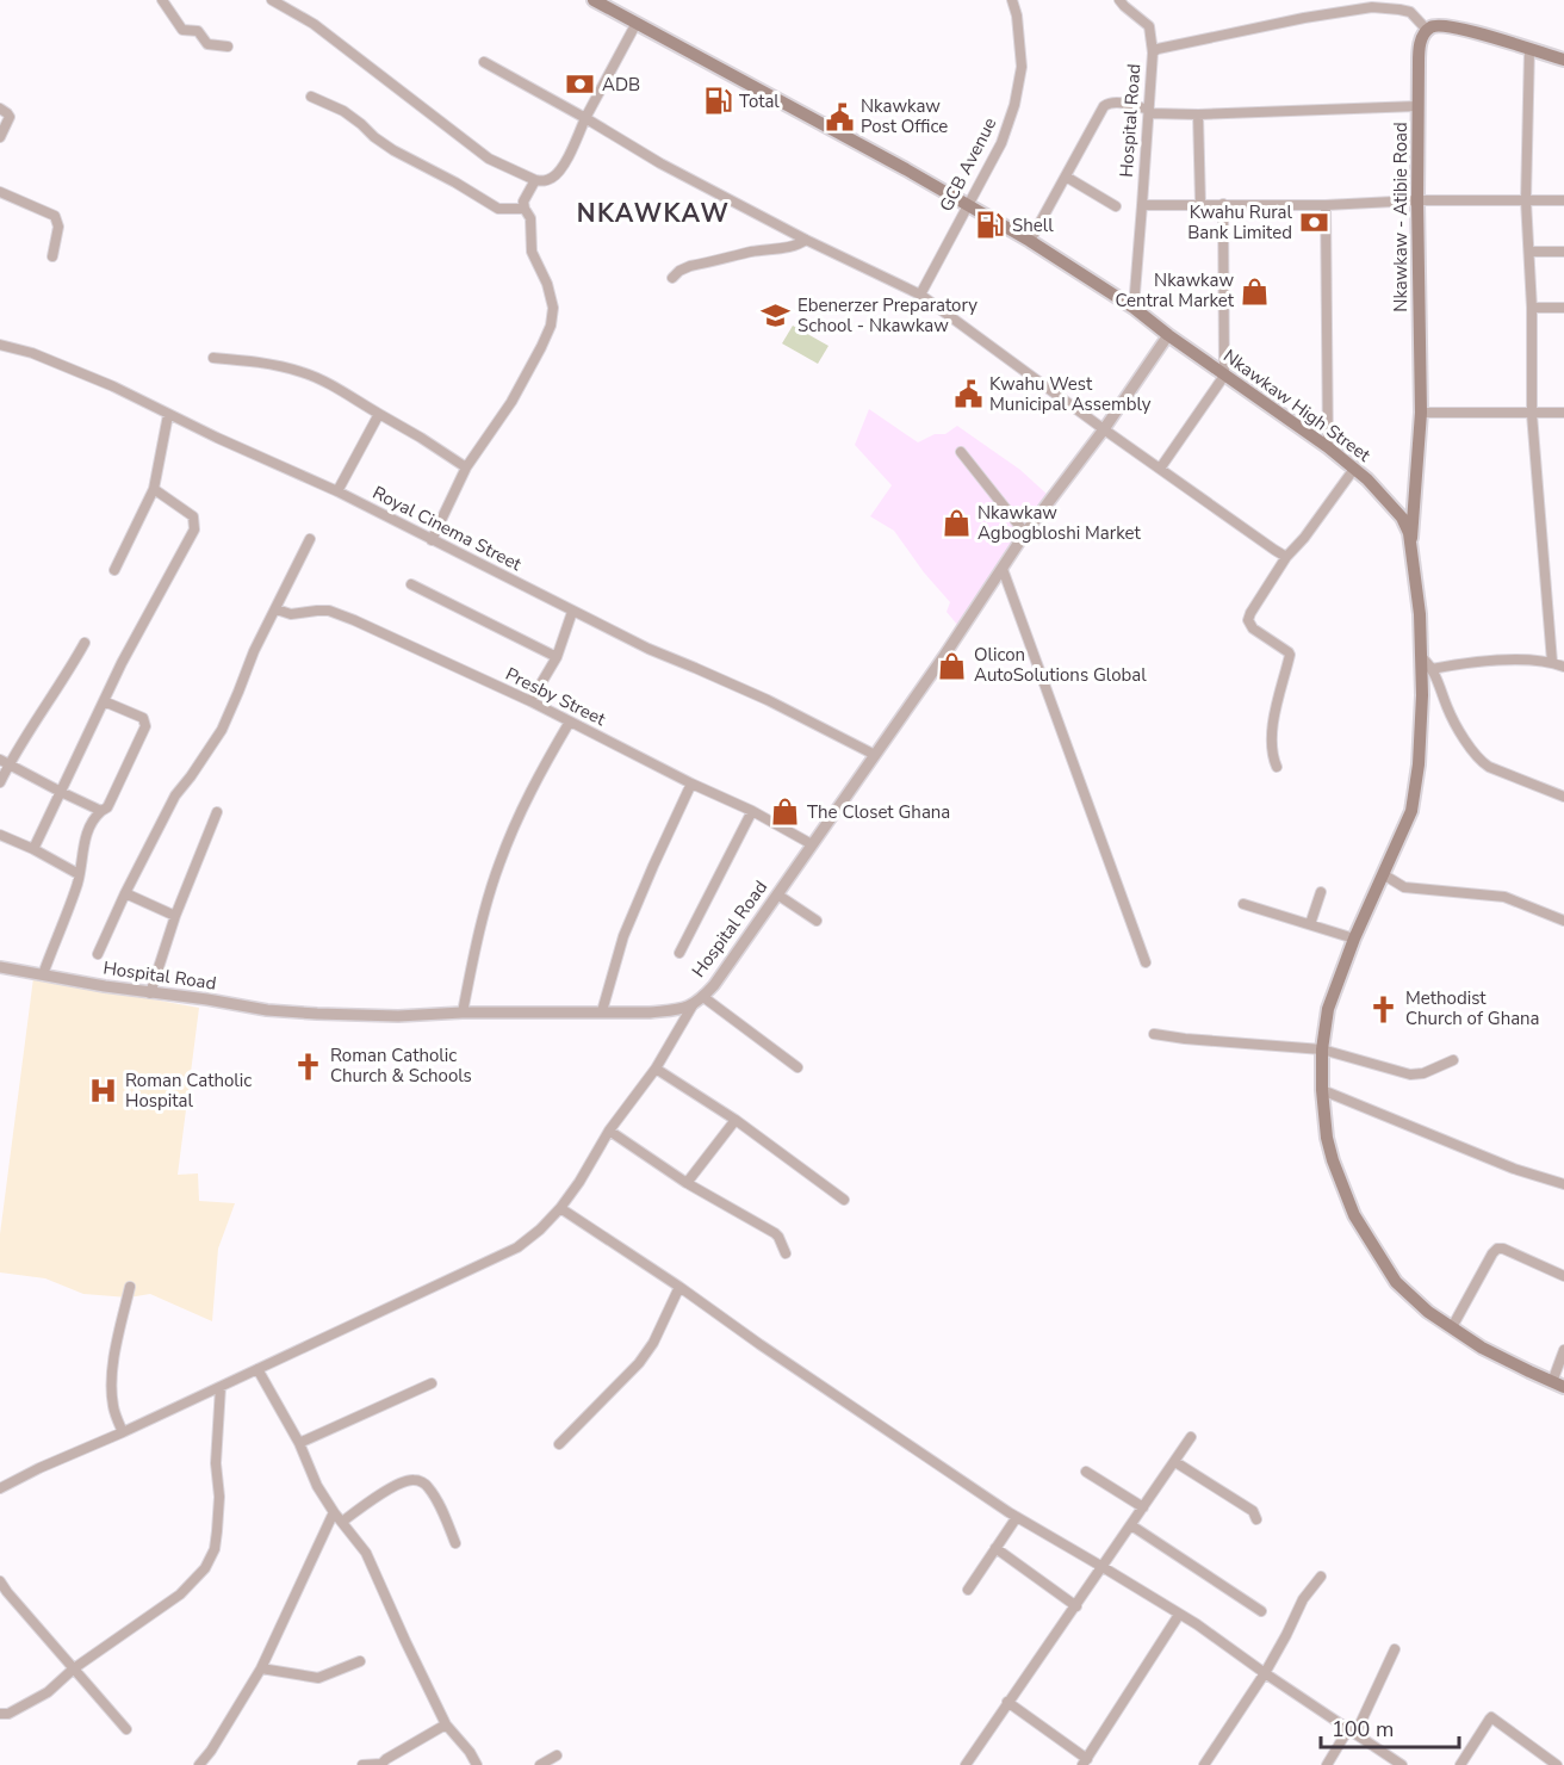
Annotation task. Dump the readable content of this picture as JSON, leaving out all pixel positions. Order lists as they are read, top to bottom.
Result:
{
  "streets": {
    "main road": ["Nkawkaw - Atibie Road", "Nkawkaw High Street"],
    "street": [
      "Hospital Road",
      "GCB Avenue",
      "Royal Cinema Street",
      "Presby Street"
    ]
  },
  "crossings": [
    ["Hospital Road", "Nkawkaw - Atibie Road"],
    ["Hospital Road", "Nkawkaw High Street"],
    ["Hospital Road", "Royal Cinema Street"],
    ["Hospital Road", "Presby Street"],
    ["GCB Avenue", "Nkawkaw High Street"],
    ["Nkawkaw - Atibie Road", "Nkawkaw High Street"]
  ],
  "districts": ["NKAWKAW"],
  "places": {
    "bank": ["ADB", "Kwahu Rural Bank Limited"],
    "fuel station": ["Total", "Shell"],
    "public building": ["Nkawkaw Post Office", "Kwahu West Municipal Assembly"],
    "shop": [
      "Nkawkaw Central Market",
      "Nkawkaw Agbogbloshi Market",
      "Olicon AutoSolutions Global",
      "The Closet Ghana"
    ],
    "school or university": ["Ebenerzer Preparatory School - Nkawkaw"],
    "church": ["Methodist Church of Ghana", "Roman Catholic Church & Schools"],
    "hospital": ["Roman Catholic Hospital"]
  },
  "scale_bar": "100 m"
}
